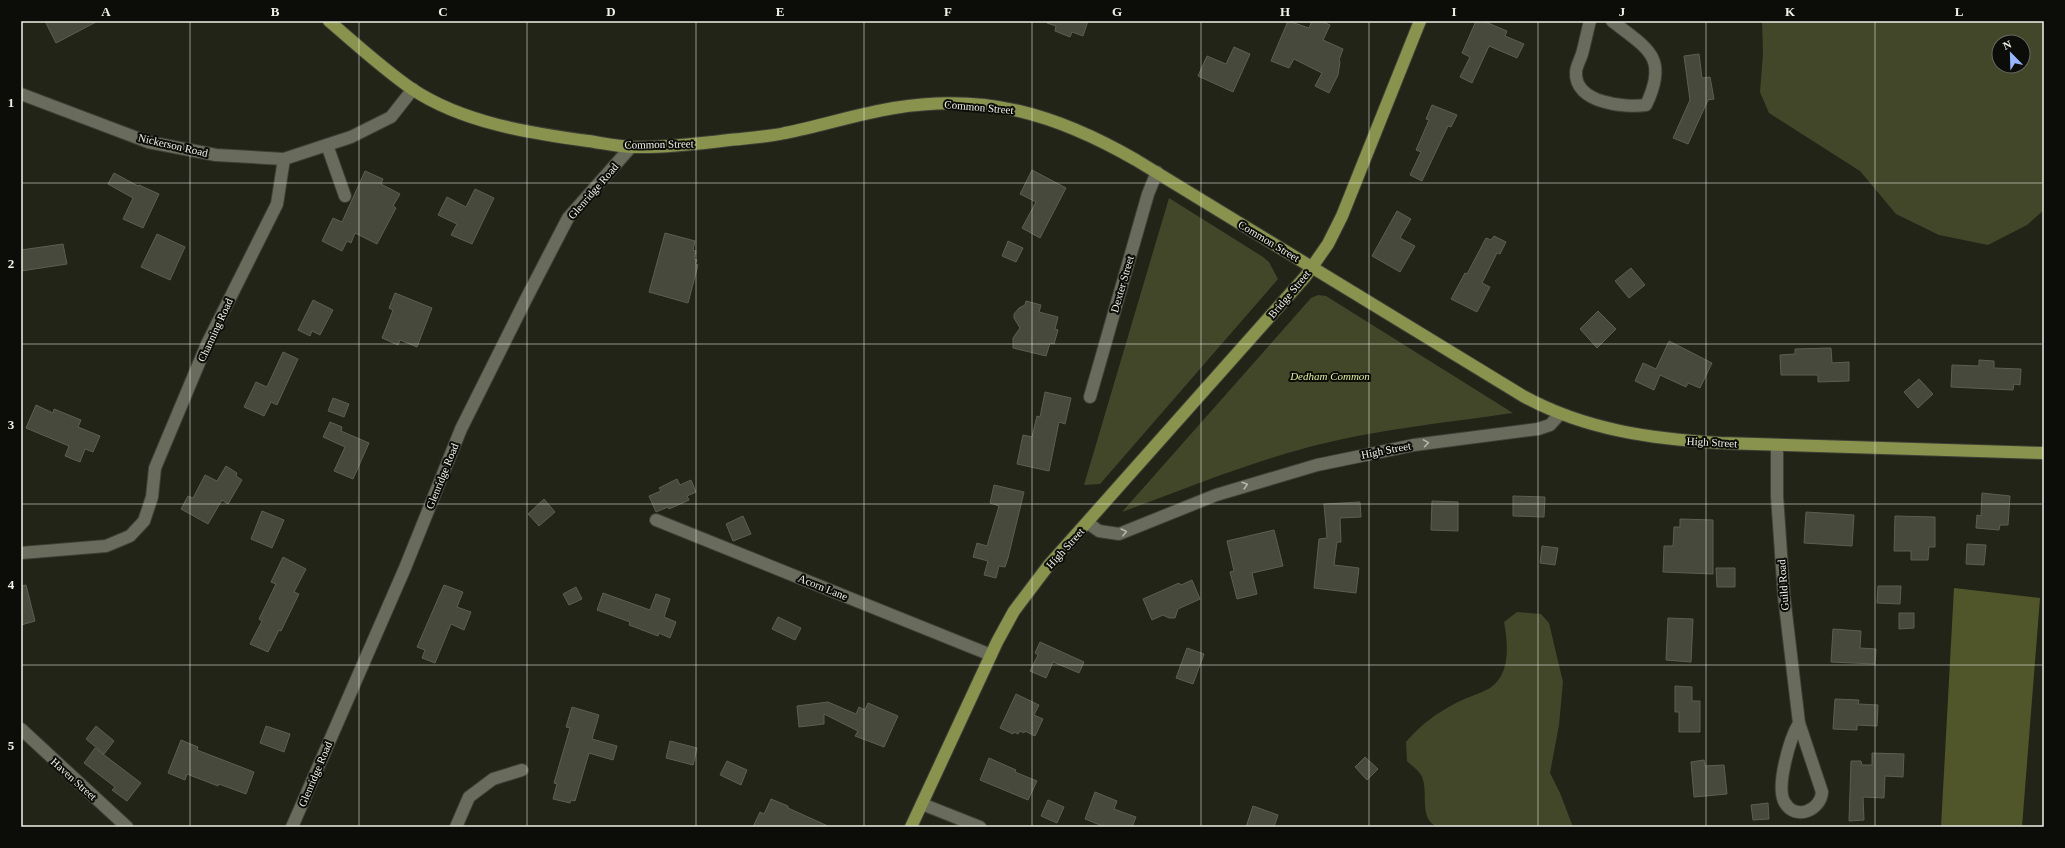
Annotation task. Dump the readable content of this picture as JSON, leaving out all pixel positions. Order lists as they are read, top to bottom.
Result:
{
  "streets": {
    "main road": ["Common Street", "Bridge Street", "High Street"],
    "street": [
      "Nickerson Road",
      "Glenridge Road",
      "Dexter Street",
      "Channing Road",
      "Guild Road",
      "Acorn Lane",
      "Haven Street"
    ]
  },
  "crossings": [
    ["Common Street", "Glenridge Road"],
    ["Common Street", "Dexter Street"],
    ["Common Street", "Bridge Street"],
    ["Common Street", "High Street"],
    ["Nickerson Road", "Channing Road"],
    ["Bridge Street", "High Street"],
    ["High Street", "Guild Road"],
    ["High Street", "Acorn Lane"]
  ],
  "one_way": ["High Street"],
  "parks": ["Dedham Common"],
  "north": "top left",
  "grid": {
    "columns": [
      "A",
      "B",
      "C",
      "D",
      "E",
      "F",
      "G",
      "H",
      "I",
      "J",
      "K",
      "L"
    ],
    "rows": [
      "1",
      "2",
      "3",
      "4",
      "5"
    ]
  }
}
